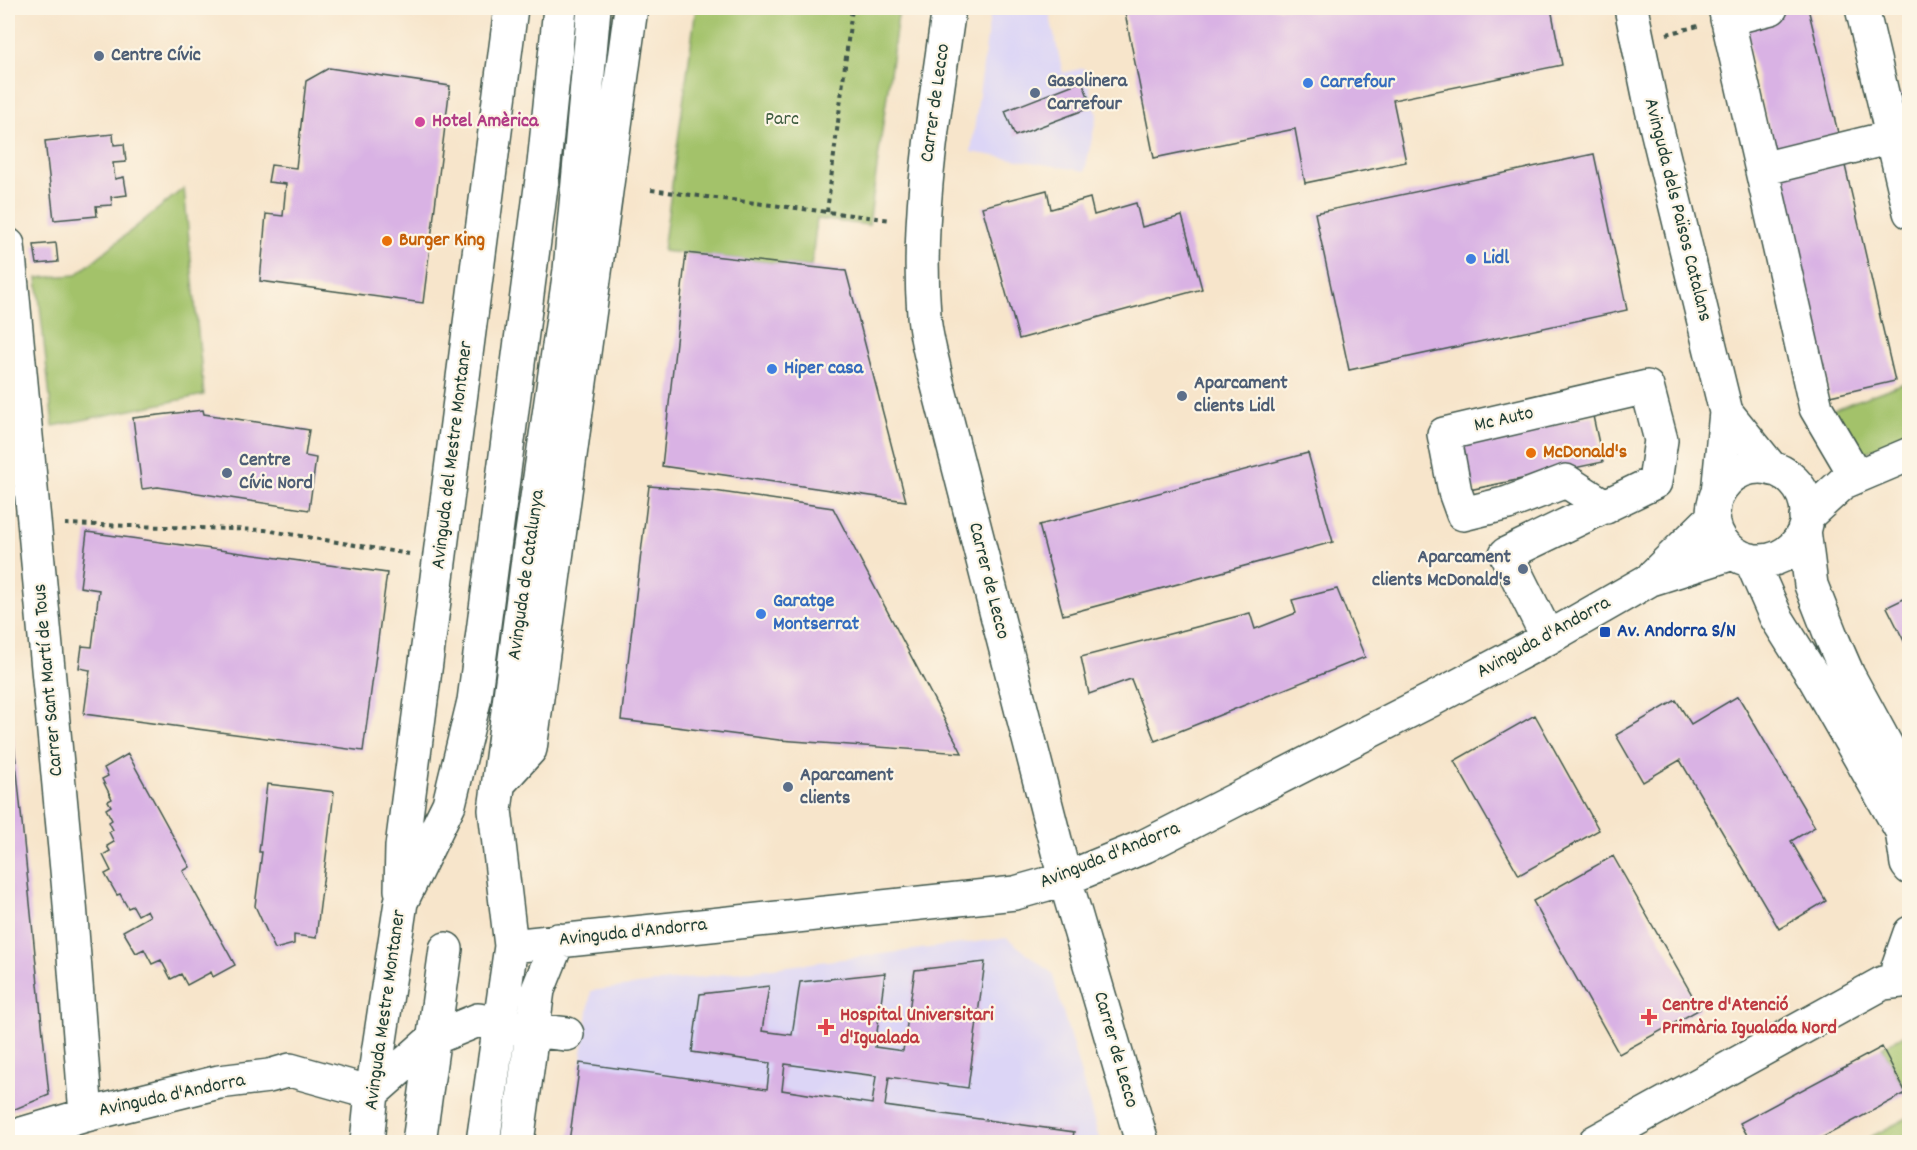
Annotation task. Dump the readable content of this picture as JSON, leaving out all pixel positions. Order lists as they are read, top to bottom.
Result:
{
  "streets": {
    "street": [
      "Carrer de Lecco",
      "Avinguda dels Països Catalans",
      "Mc Auto",
      "Avinguda del Mestre Montaner",
      "Avinguda de Catalunya",
      "Avinguda d'Andorra",
      "Carrer Sant Martí de Tous",
      "Avinguda Mestre Montaner"
    ]
  },
  "crossings": [
    ["Carrer de Lecco", "Avinguda d'Andorra"],
    ["Avinguda dels Països Catalans", "Avinguda d'Andorra"],
    ["Mc Auto", "Avinguda d'Andorra"],
    ["Avinguda del Mestre Montaner", "Avinguda Mestre Montaner"],
    ["Avinguda de Catalunya", "Avinguda d'Andorra"],
    ["Avinguda de Catalunya", "Avinguda Mestre Montaner"],
    ["Avinguda d'Andorra", "Carrer Sant Martí de Tous"],
    ["Avinguda d'Andorra", "Avinguda Mestre Montaner"]
  ],
  "parks": ["Parc"],
  "places": {
    "other": [
      "Centre Cívic",
      "Carrefour",
      "Gasolinera Carrefour",
      "Hotel Amèrica",
      "Burger King",
      "Lidl",
      "Hiper casa",
      "Aparcament clients Lidl",
      "McDonald's",
      "Centre Cívic Nord",
      "Aparcament clients McDonald's",
      "Garatge Montserrat",
      "Aparcament clients"
    ],
    "transit": ["Av. Andorra S/N"],
    "health": ["Centre d'Atenció Primària Igualada Nord", "Hospital Universitari d'Igualada"]
  }
}
